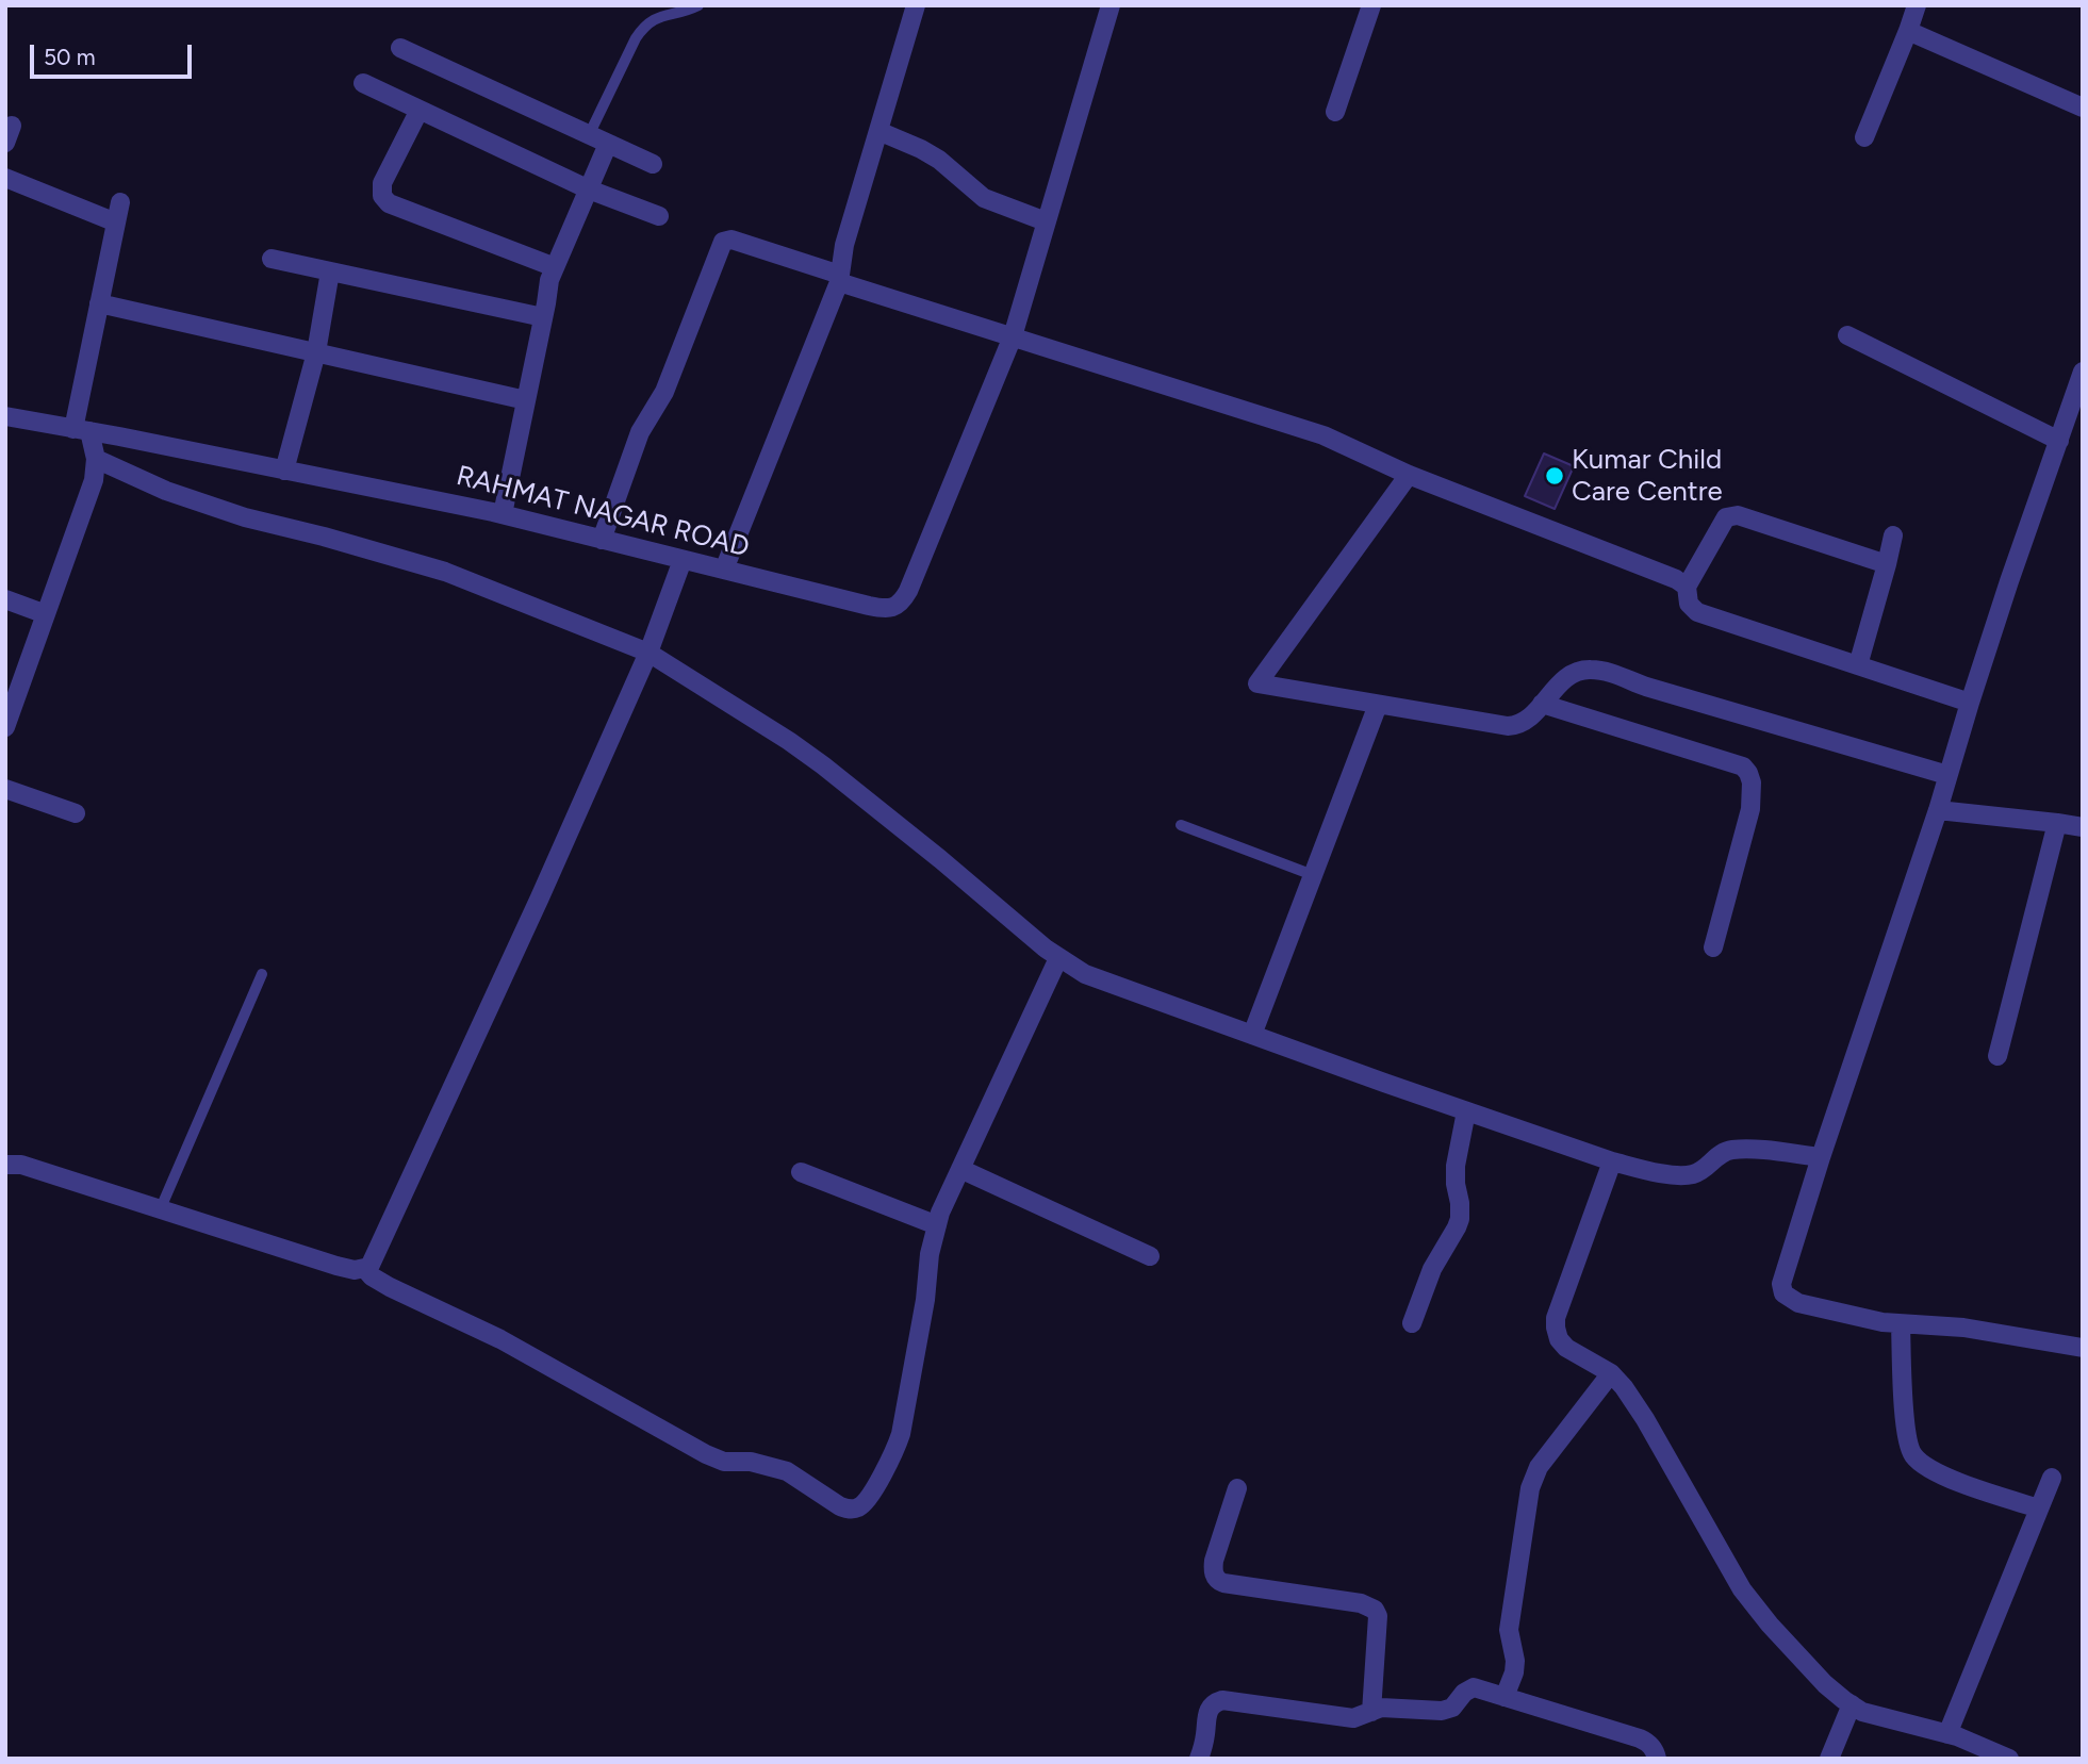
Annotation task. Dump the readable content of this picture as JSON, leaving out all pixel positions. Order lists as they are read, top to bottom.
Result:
{
  "streets": {
    "street": ["RAHMAT NAGAR ROAD"]
  },
  "places": ["Kumar Child Care Centre"],
  "scale_bar": "50 m"
}
